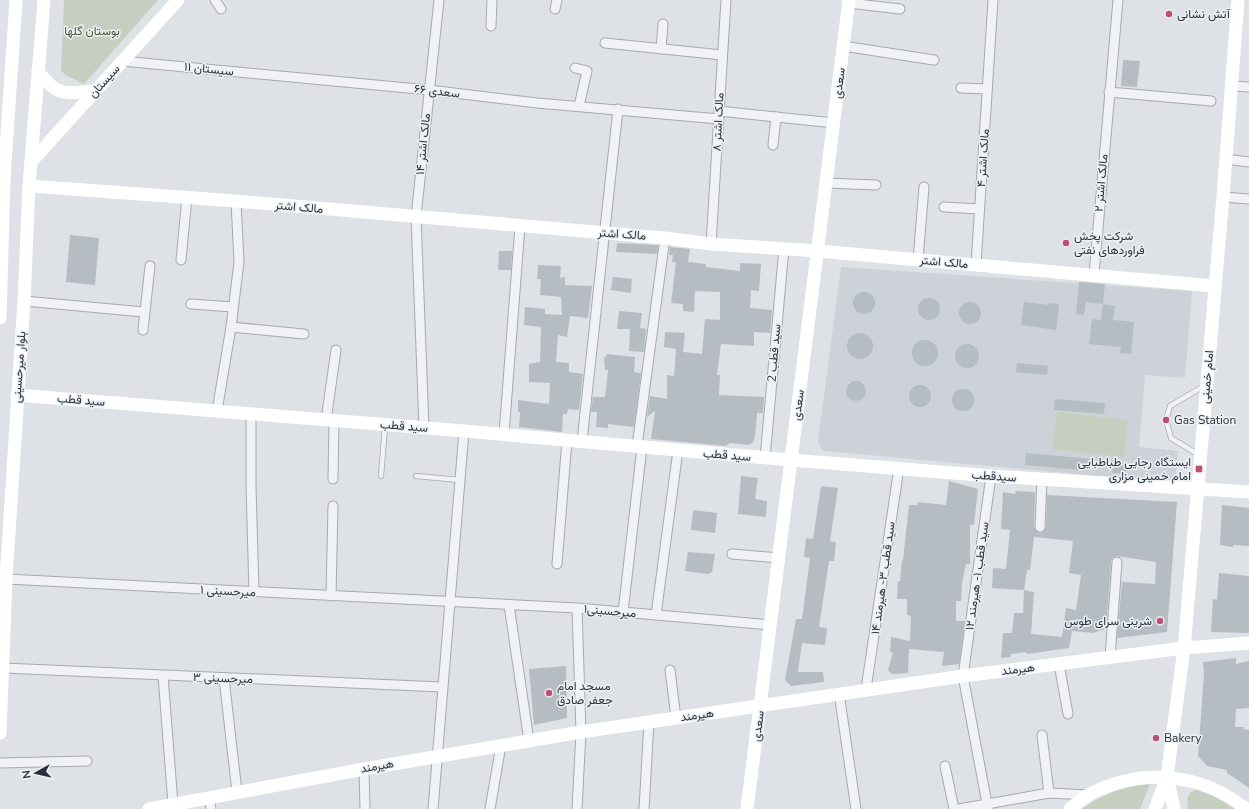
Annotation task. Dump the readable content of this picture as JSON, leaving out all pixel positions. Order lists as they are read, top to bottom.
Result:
{
  "streets": {
    "main road": [
      "سیستان",
      "سعدی",
      "مالک اشتر",
      "بلوار میرحسینی",
      "امام خمینی",
      "سید قطب",
      "سیدقطب",
      "هیرمند"
    ],
    "street": [
      "سیستان ۱۱",
      "سعدی ۶۶",
      "مالک اشتر ۸",
      "مالک اشتر ۱۴",
      "مالک اشتر ۴",
      "مالک اشتر ۲",
      "سید قطب 2",
      "سید قطب ۱- هیرمند ۱۲",
      "سید قطب ۳- هیرمند ۱۴",
      "میرحسینی ۱",
      "میرحسینی۱",
      "میرحسینی ۳"
    ]
  },
  "crossings": [
    ["سیستان ۱۱", "سیستان"],
    ["سیستان ۱۱", "سعدی ۶۶"],
    ["سیستان", "بلوار میرحسینی"],
    ["سعدی", "مالک اشتر"],
    ["سعدی", "سید قطب"],
    ["سعدی", "سیدقطب"],
    ["سعدی", "میرحسینی۱"],
    ["سعدی", "هیرمند"],
    ["سعدی ۶۶", "مالک اشتر ۸"],
    ["سعدی ۶۶", "مالک اشتر ۱۴"],
    ["مالک اشتر ۸", "مالک اشتر"],
    ["مالک اشتر ۱۴", "مالک اشتر"],
    ["مالک اشتر ۱۴", "سید قطب"],
    ["مالک اشتر ۴", "مالک اشتر"],
    ["مالک اشتر ۲", "مالک اشتر"],
    ["مالک اشتر", "سید قطب 2"],
    ["مالک اشتر", "بلوار میرحسینی"],
    ["مالک اشتر", "امام خمینی"],
    ["سید قطب 2", "سید قطب"],
    ["بلوار میرحسینی", "سید قطب"],
    ["بلوار میرحسینی", "میرحسینی ۱"],
    ["بلوار میرحسینی", "میرحسینی ۳"],
    ["امام خمینی", "سیدقطب"],
    ["امام خمینی", "هیرمند"],
    ["سید قطب", "سیدقطب"],
    ["سیدقطب", "سید قطب ۱- هیرمند ۱۲"],
    ["سیدقطب", "سید قطب ۳- هیرمند ۱۴"],
    ["سید قطب ۱- هیرمند ۱۲", "هیرمند"],
    ["سید قطب ۳- هیرمند ۱۴", "هیرمند"],
    ["میرحسینی ۱", "میرحسینی۱"]
  ],
  "parks": ["بوستان گلها"],
  "places": {
    "other": [
      "آتش نشانی",
      "شرکت پخش فراوردهای نفتی",
      "Gas Station",
      "شرینی سرای طوس",
      "مسجد امام جعفر صادق",
      "Bakery"
    ],
    "transit": ["ایستگاه رجایی طباطبایی امام خمینی مزاری"]
  },
  "north": "left"
}
